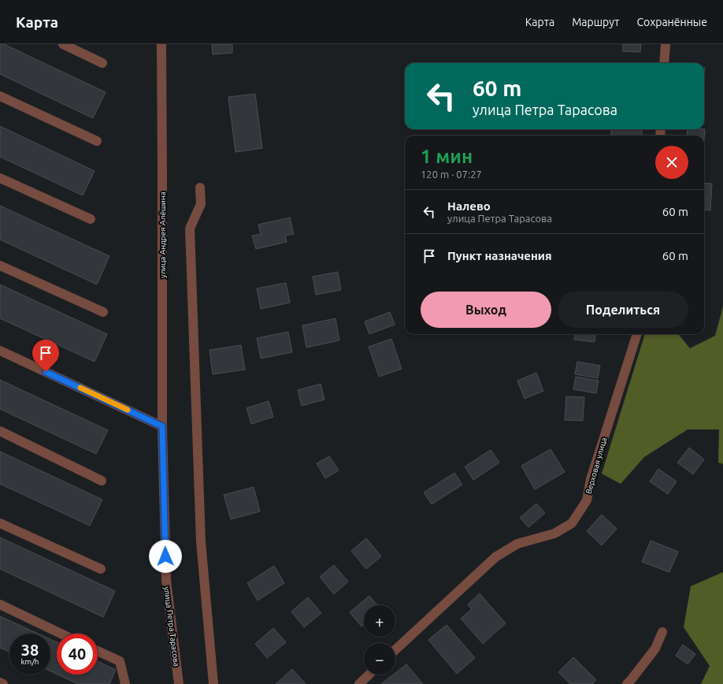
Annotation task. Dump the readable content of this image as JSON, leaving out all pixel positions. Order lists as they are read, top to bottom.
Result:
{
  "streets": {
    "street": ["улица Андрея Алёшина", "Верховая улица", "улица Петра Тарасова"]
  },
  "crossings": [
    ["улица Андрея Алёшина", "улица Петра Тарасова"]
  ],
  "page": {
    "header": "Карта",
    "nav": ["Карта", "Маршрут", "Сохранённые"],
    "turn": ["60 m", "улица Петра Тарасова"],
    "heading": ["1 мин", "120 m · 07:27"],
    "list": [
      {
        "name": "Налево",
        "note": "улица Петра Тарасова",
        "value": "60 m"
      },
      {
        "name": "Пункт назначения",
        "value": "60 m"
      }
    ],
    "buttons": ["Выход", "Поделиться"],
    "map_buttons": ["+", "−"],
    "speed": "38 km/h",
    "limit": "40"
  }
}
